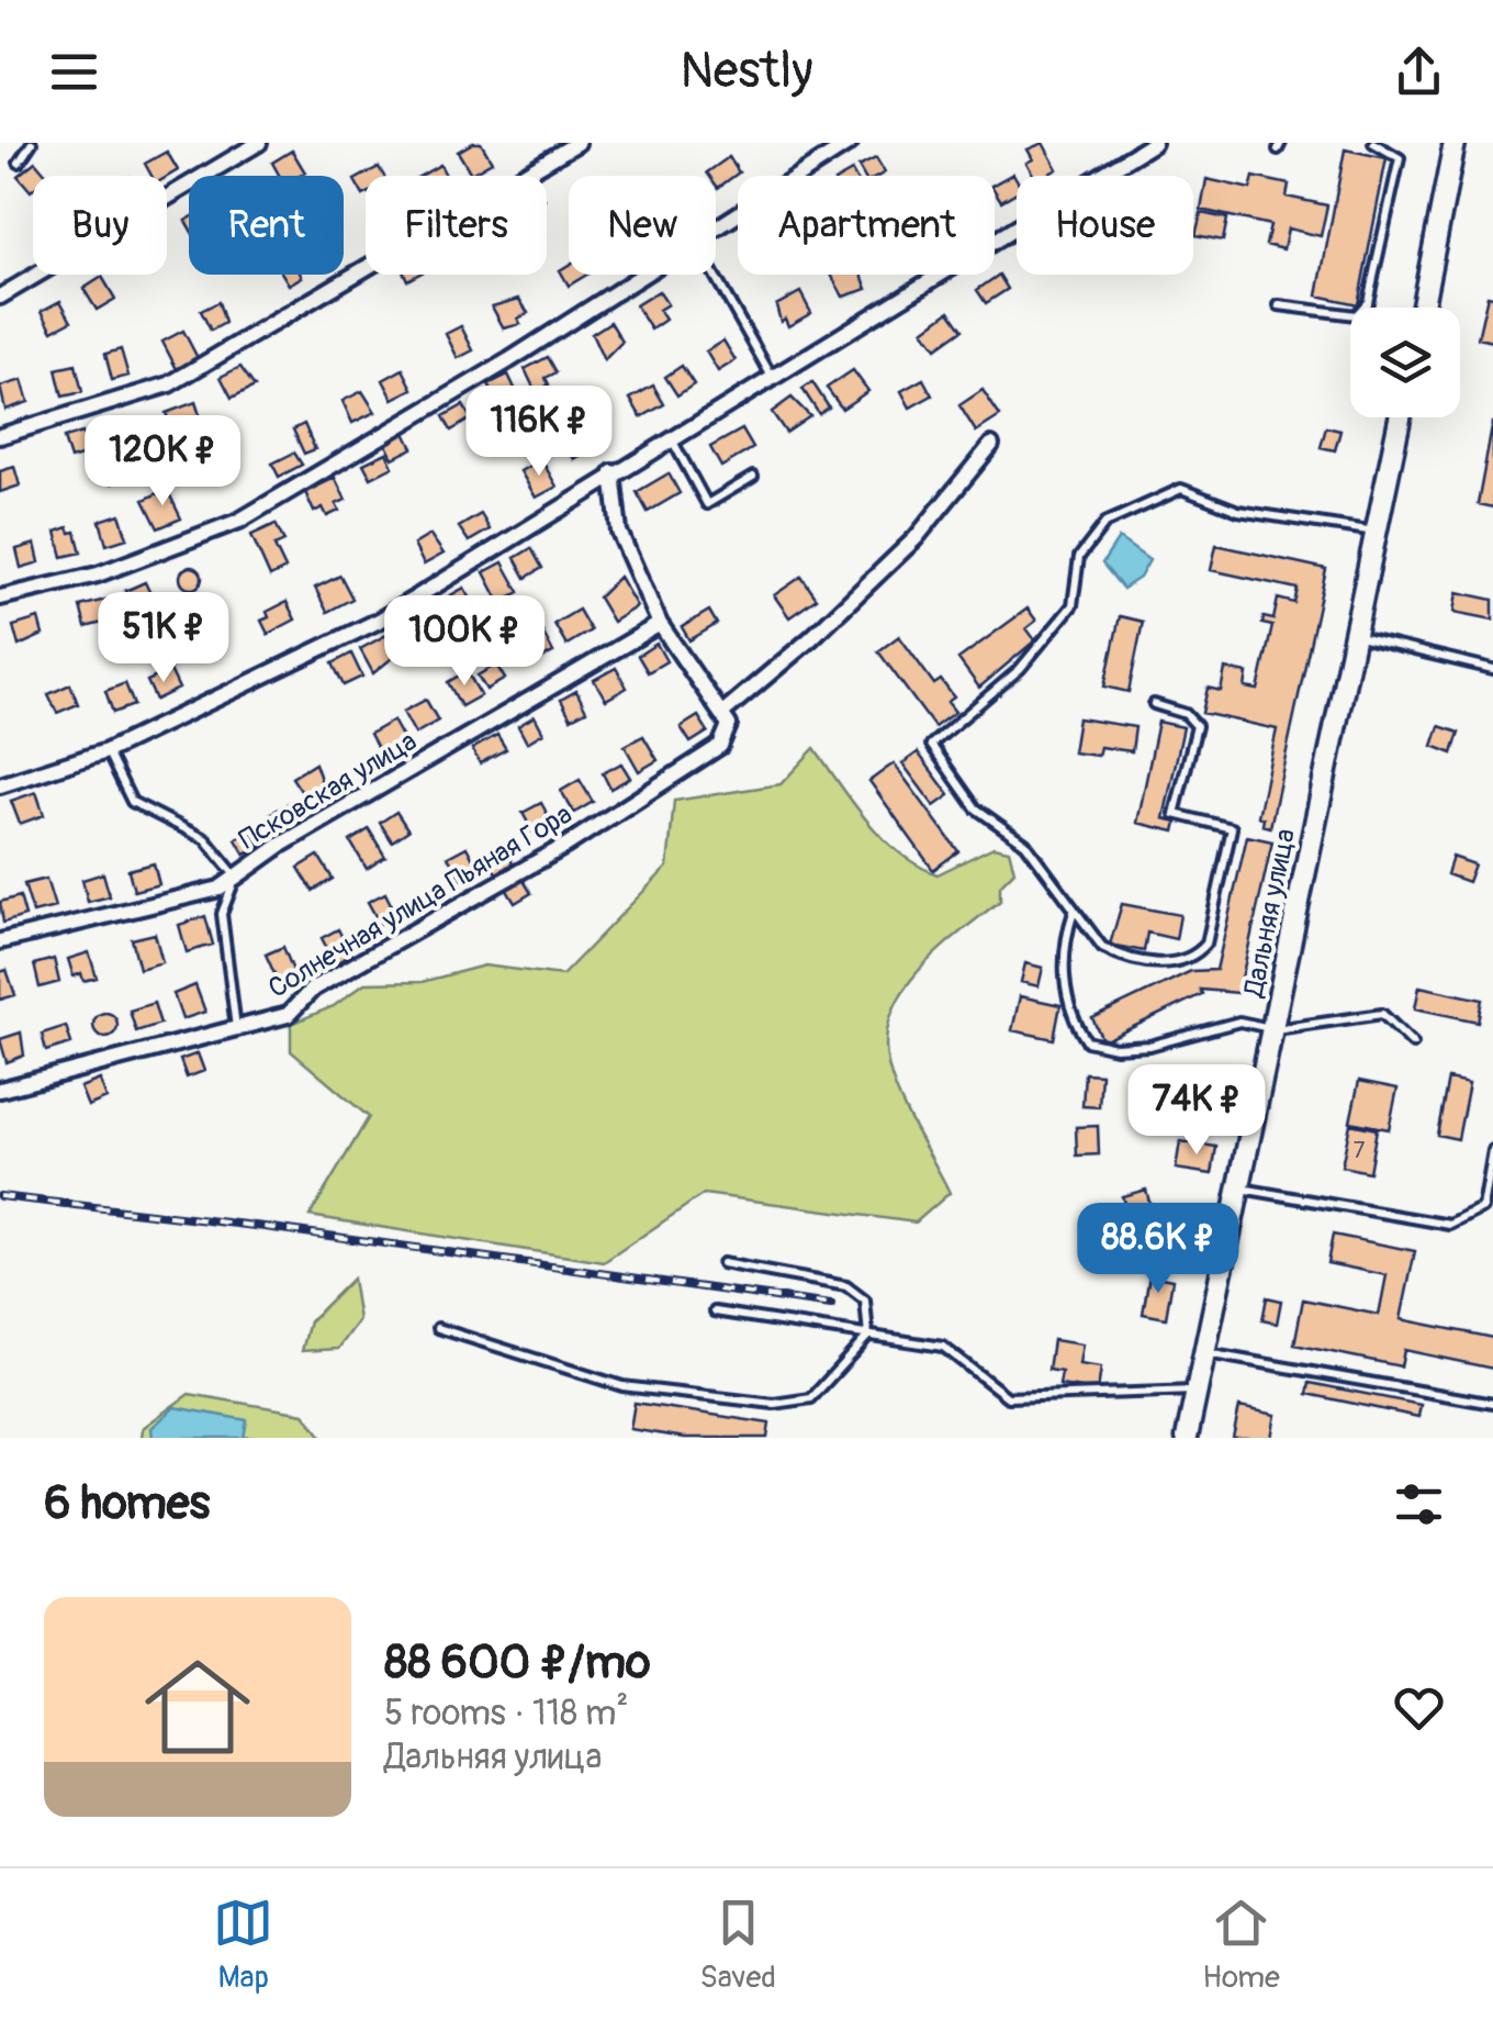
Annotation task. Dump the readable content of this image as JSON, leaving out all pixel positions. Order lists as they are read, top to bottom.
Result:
{
  "streets": {
    "main road": ["Дальняя улица"],
    "street": ["Псковская улица", "Солнечная улица Пьяная Гора"]
  },
  "house_numbers": ["7"],
  "page": {
    "header": "Nestly",
    "chip": [
      "Buy",
      "Rent",
      "Filters",
      "New",
      "Apartment",
      "House"
    ],
    "price": [
      "116K ₽",
      "120K ₽",
      "51K ₽",
      "100K ₽",
      "74K ₽",
      "88.6K ₽"
    ],
    "heading": "6 homes",
    "list": [
      {
        "name": "88 600 ₽/mo",
        "note": "5 rooms · 118 m² · Дальняя улица"
      }
    ],
    "tabs": ["Map", "Saved", "Home"]
  }
}
